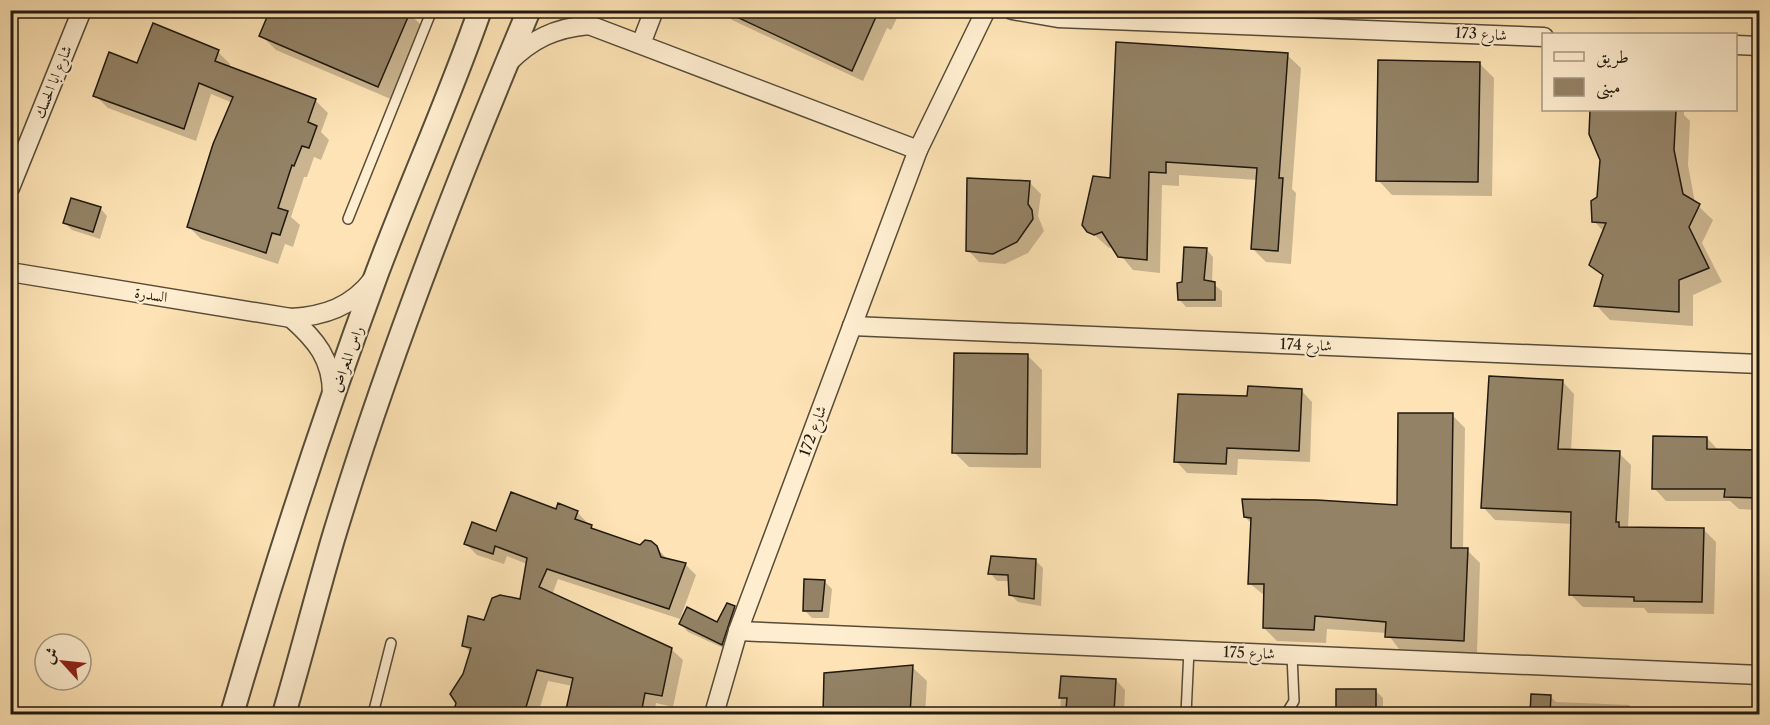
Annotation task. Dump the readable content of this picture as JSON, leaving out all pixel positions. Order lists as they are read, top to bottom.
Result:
{
  "streets": {
    "street": [
      "شارع 173",
      "شارع ابا الحسك",
      "السدرة",
      "شارع 174",
      "راس المعراض",
      "شارع 172",
      "شارع 175"
    ]
  },
  "crossings": [
    ["السدرة", "راس المعراض"],
    ["شارع 174", "شارع 172"],
    ["شارع 172", "شارع 175"]
  ],
  "legend": ["طريق", "مبنى"],
  "north": "top left"
}
